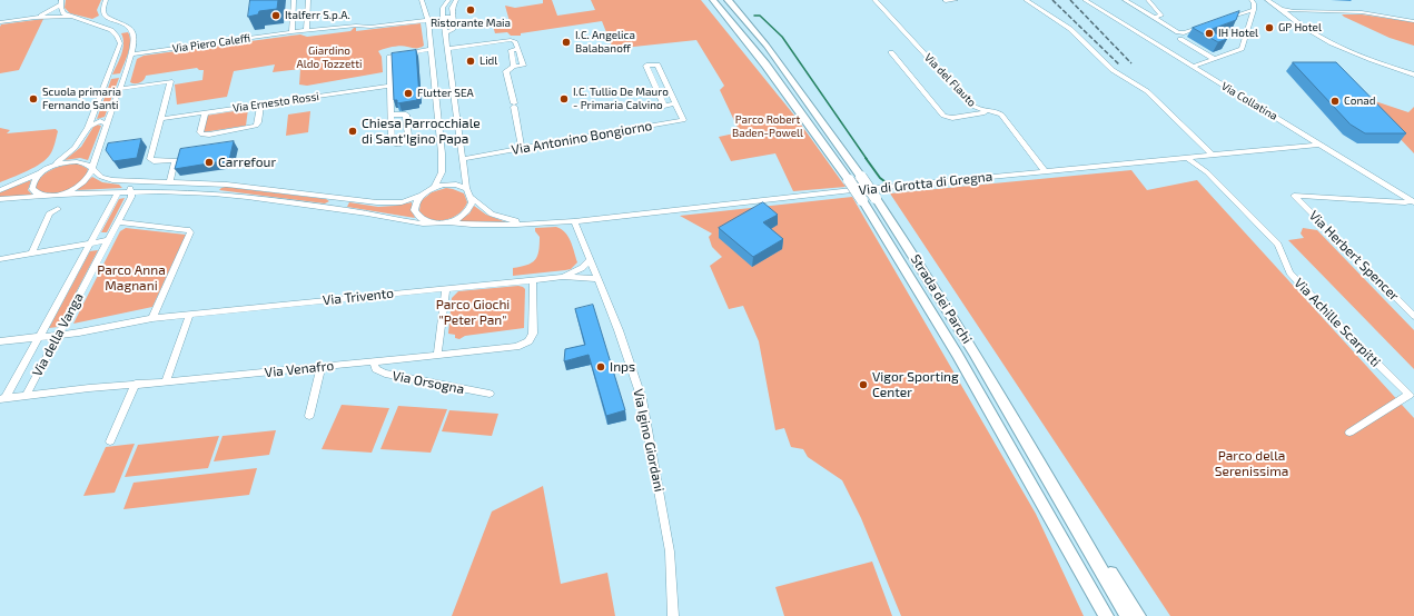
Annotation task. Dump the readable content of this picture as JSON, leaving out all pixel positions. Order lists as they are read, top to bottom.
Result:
{
  "streets": {
    "highway": ["Strada dei Parchi"],
    "street": [
      "Via Piero Caleffi",
      "Via del Flauto",
      "Via Collatina",
      "Via Ernesto Rossi",
      "Via Antonino Bongiorno",
      "Via di Grotta di Gregna",
      "Via Herbert Spencer",
      "Via Trivento",
      "Via Achille Scarpitti",
      "Via della Vanga",
      "Via Venafro",
      "Via Orsogna",
      "Via Igino Giordani"
    ]
  },
  "crossings": [
    ["Via del Flauto", "Via di Grotta di Gregna"],
    ["Via Collatina", "Via di Grotta di Gregna"],
    ["Via Collatina", "Via Herbert Spencer"],
    ["Via di Grotta di Gregna", "Via Achille Scarpitti"],
    ["Via di Grotta di Gregna", "Via della Vanga"],
    ["Via di Grotta di Gregna", "Via Igino Giordani"],
    ["Via Trivento", "Via della Vanga"],
    ["Via Trivento", "Via Venafro"],
    ["Via Trivento", "Via Igino Giordani"],
    ["Via della Vanga", "Via Venafro"],
    ["Via Venafro", "Via Orsogna"]
  ],
  "parks": [
    "Giardino Aldo Tozzetti",
    "Parco Robert Baden-Powell",
    "Parco Anna Magnani",
    "Parco Giochi \"Peter Pan\"",
    "Parco della Serenissima"
  ],
  "places": [
    "Ristorante Maia",
    "Italferr S.p.A.",
    "GP Hotel",
    "IH Hotel",
    "I.C. Angelica Balabanoff",
    "Lidl",
    "Flutter SEA",
    "Scuola primaria Fernando Santi",
    "I.C. Tullio De Mauro - Primaria Calvino",
    "Conad",
    "Chiesa Parrocchiale di Sant'Igino Papa",
    "Carrefour",
    "Inps",
    "Vigor Sporting Center"
  ]
}
